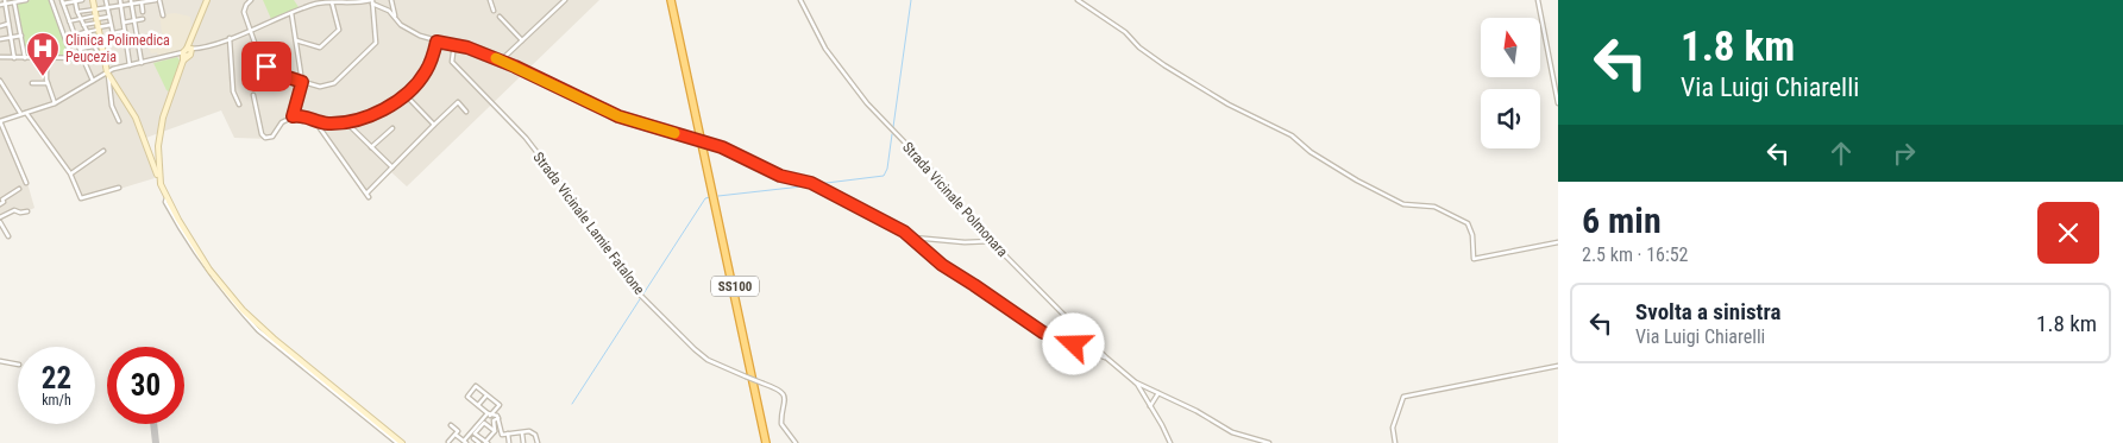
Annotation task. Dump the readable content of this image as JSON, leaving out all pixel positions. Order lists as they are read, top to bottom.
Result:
{
  "streets": {
    "highway": ["SS100"],
    "street": ["Strada Vicinale Polmonara", "Strada Vicinale Lamie Fatalone"]
  },
  "places": {
    "hospital": ["Clinica Polimedica Peucezia"]
  },
  "north": "top",
  "page": {
    "turn": ["1.8 km", "Via Luigi Chiarelli"],
    "heading": ["6 min", "2.5 km · 16:52"],
    "list": [
      {
        "name": "Svolta a sinistra",
        "note": "Via Luigi Chiarelli",
        "value": "1.8 km"
      }
    ],
    "speed": "22 km/h",
    "limit": "30"
  }
}
